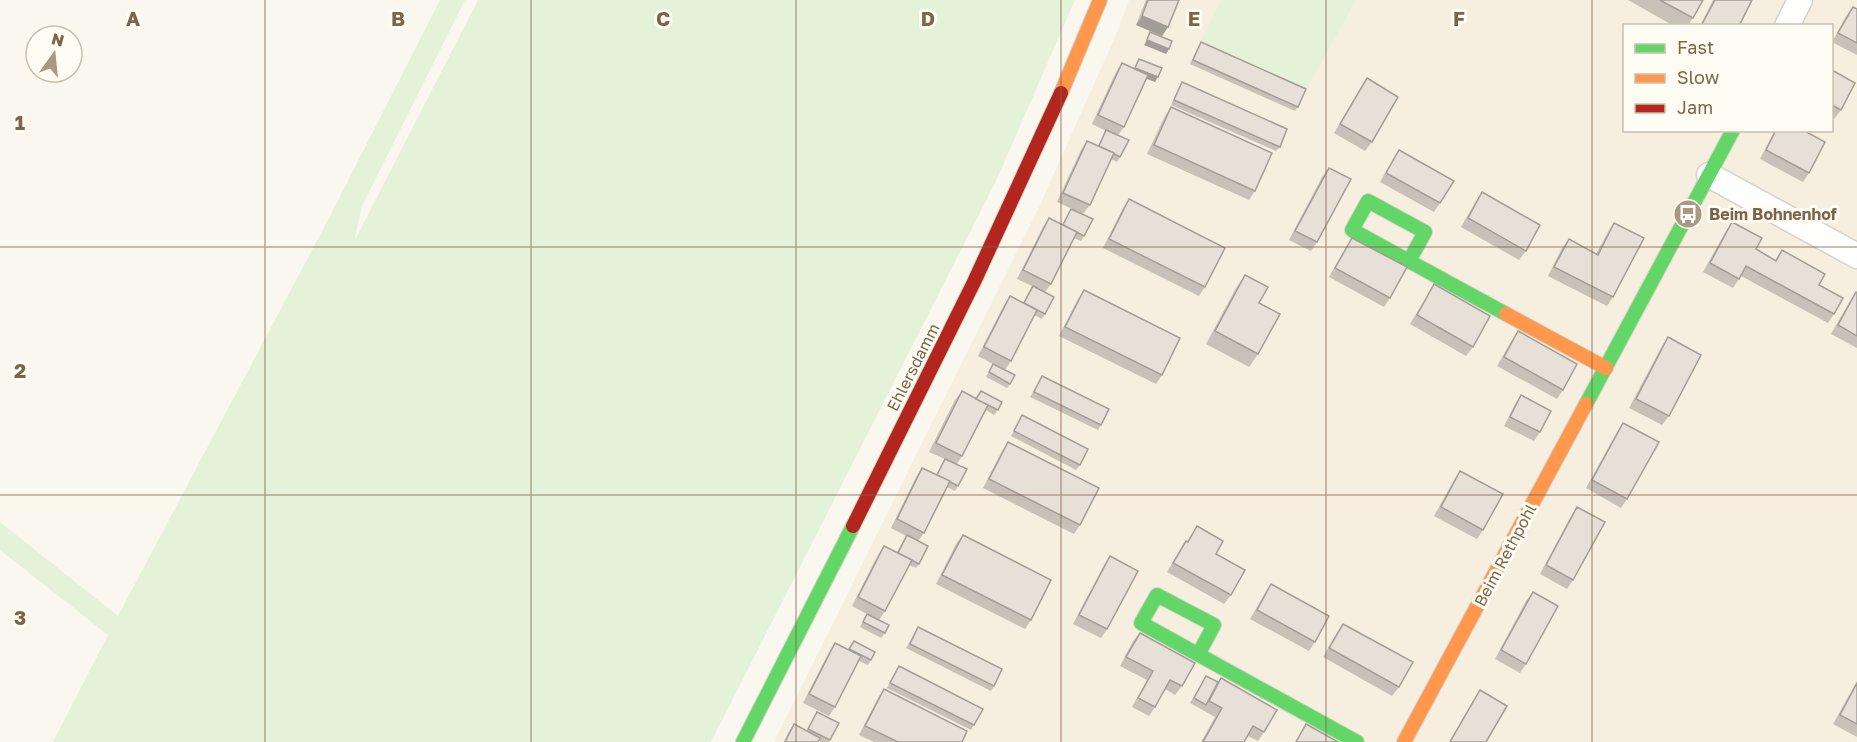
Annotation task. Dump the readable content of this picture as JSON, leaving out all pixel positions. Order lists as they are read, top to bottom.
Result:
{
  "streets": {
    "street": ["Ehlersdamm", "Beim Rethpohl"]
  },
  "places": {
    "bus stop": ["Beim Bohnenhof"]
  },
  "legend": ["Fast", "Slow", "Jam"],
  "north": "top",
  "grid": {
    "columns": [
      "A",
      "B",
      "C",
      "D",
      "E",
      "F"
    ],
    "rows": ["1", "2", "3"]
  }
}
